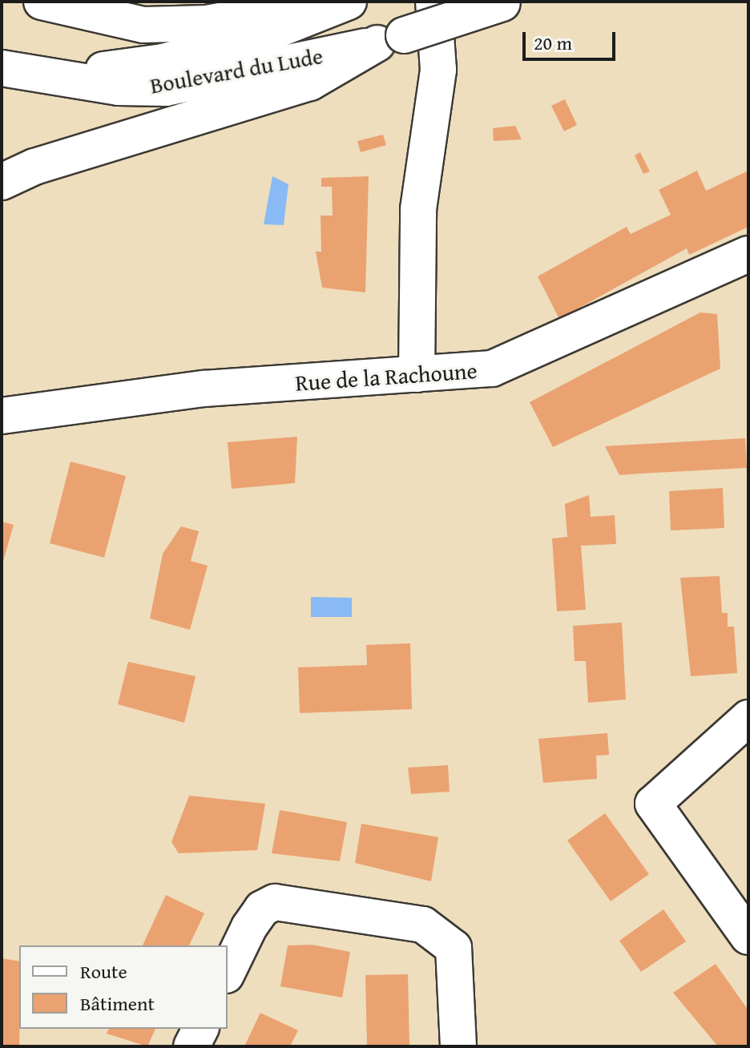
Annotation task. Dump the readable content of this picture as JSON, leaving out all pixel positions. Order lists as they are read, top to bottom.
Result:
{
  "streets": {
    "main road": ["Boulevard du Lude", "Rue de la Rachoune"]
  },
  "legend": ["Route", "Bâtiment"],
  "scale_bar": "20 m"
}
